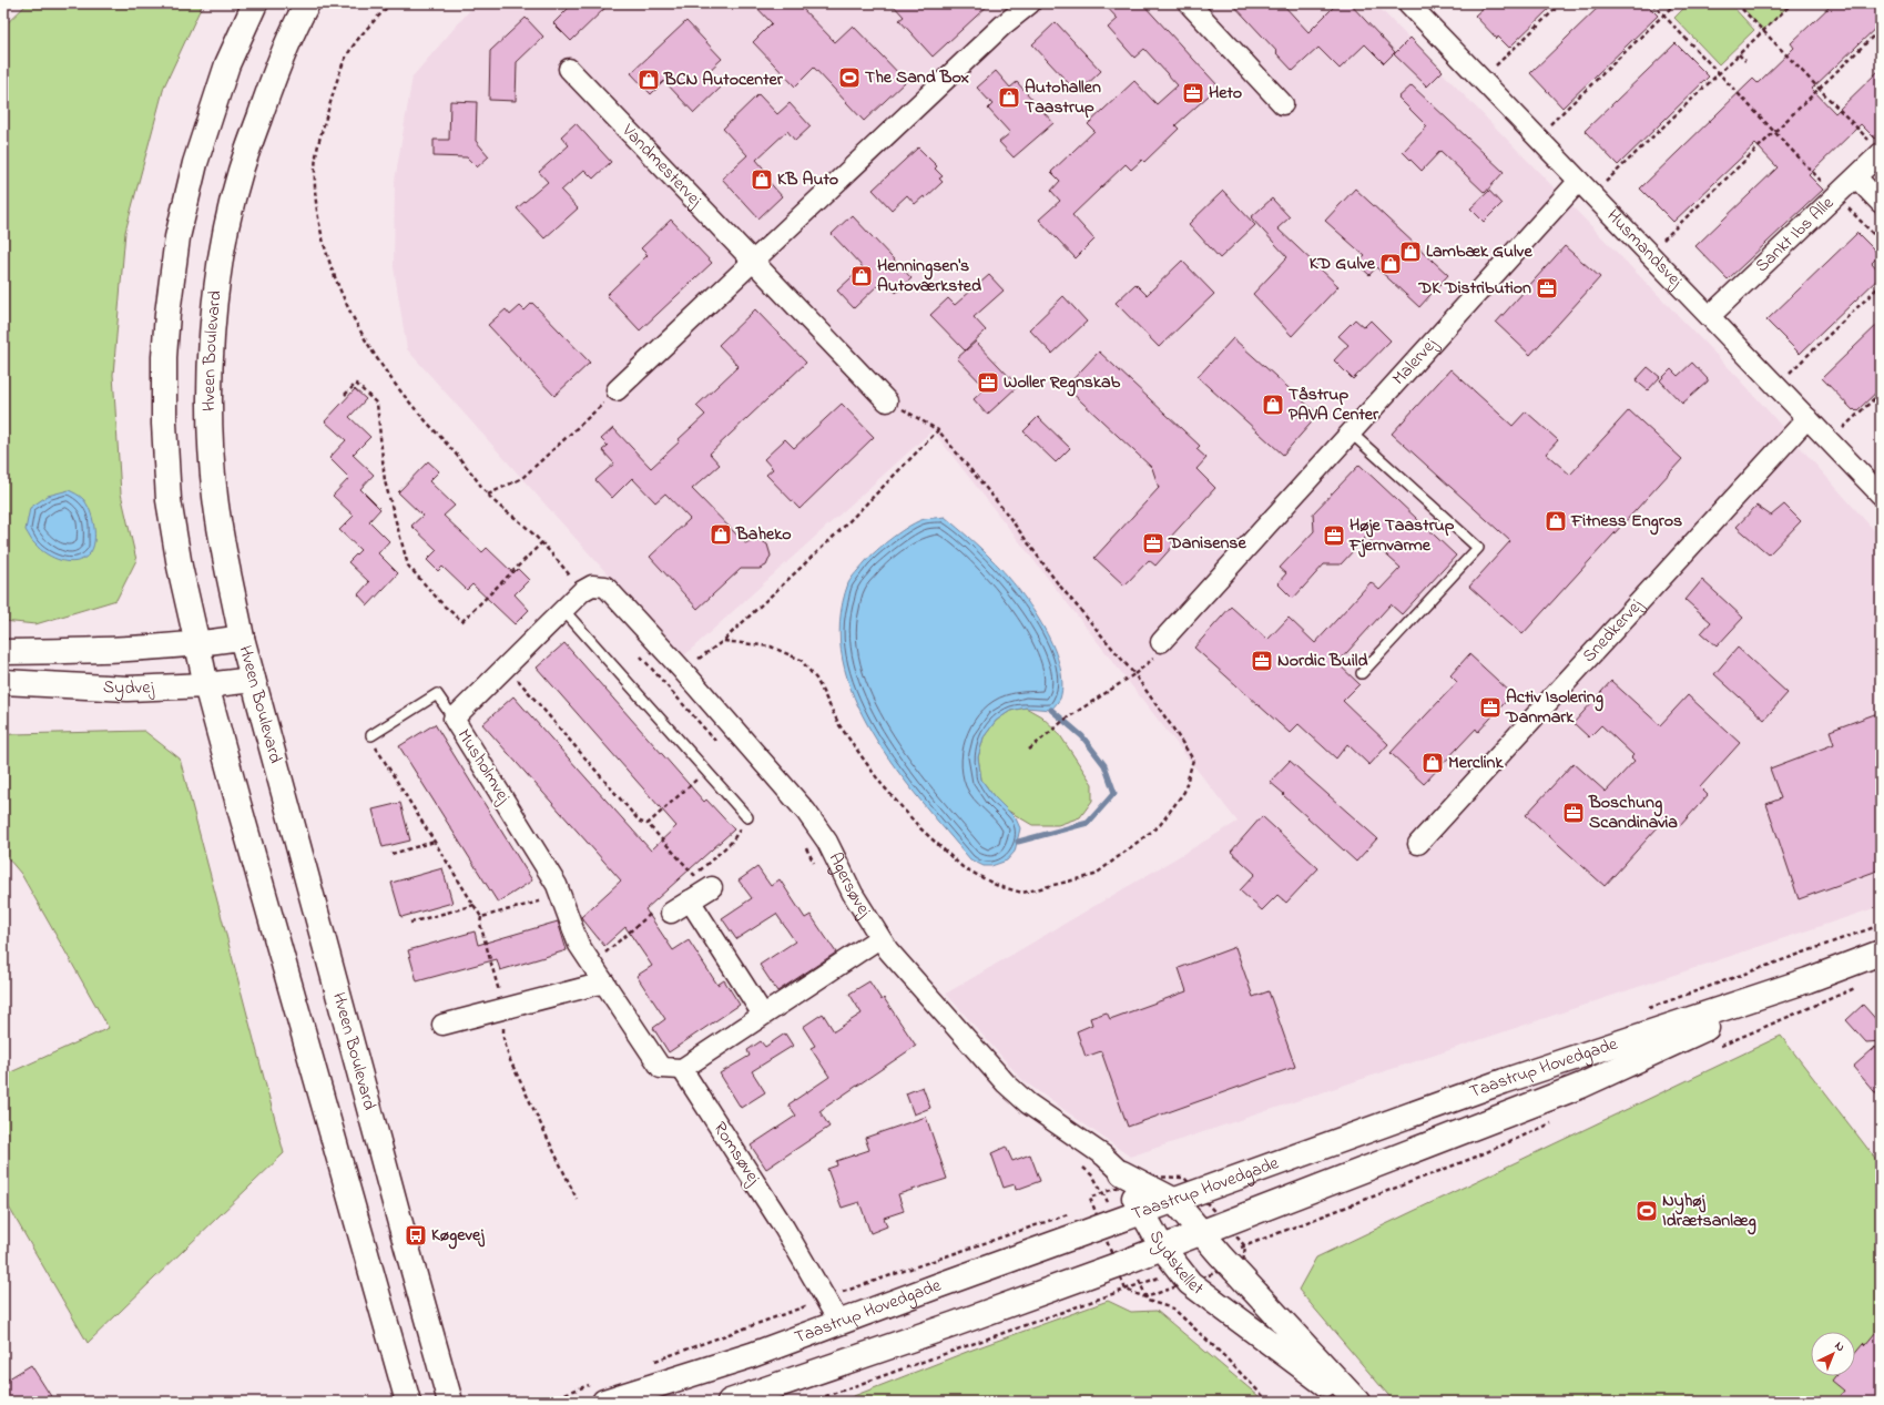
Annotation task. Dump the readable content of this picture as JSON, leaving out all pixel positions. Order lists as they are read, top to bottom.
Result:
{
  "streets": {
    "street": [
      "Vandmestervej",
      "Sankt Ibs Alle",
      "Husmandsvej",
      "Hveen Boulevard",
      "Malervej",
      "Snedkervej",
      "Sydvej",
      "Musholmvej",
      "Agersøvej",
      "Taastrup Hovedgade",
      "Romsøvej",
      "Sydskellet"
    ]
  },
  "crossings": [
    ["Sankt Ibs Alle", "Husmandsvej"],
    ["Husmandsvej", "Malervej"],
    ["Husmandsvej", "Snedkervej"],
    ["Hveen Boulevard", "Sydvej"],
    ["Musholmvej", "Agersøvej"],
    ["Musholmvej", "Romsøvej"],
    ["Agersøvej", "Sydskellet"],
    ["Taastrup Hovedgade", "Romsøvej"],
    ["Taastrup Hovedgade", "Sydskellet"]
  ],
  "places": {
    "sports": ["The Sand Box", "Nyhøj Idrætsanlæg"],
    "shop": [
      "BCN Autocenter",
      "Autohallen Taastrup",
      "KB Auto",
      "Lambæk Gulve",
      "KD Gulve",
      "Henningsen's Autoværksted",
      "Tåstrup PAVA Center",
      "Fitness Engros",
      "Baheko",
      "Merclink"
    ],
    "office": [
      "Heto",
      "DK Distribution",
      "Woller Regnskab",
      "Høje Taastrup Fjernvarme",
      "Danisense",
      "Nordic Build",
      "Activ Isolering Danmark",
      "Boschung Scandinavia"
    ],
    "bus stop": ["Køgevej"]
  },
  "north": "top right"
}
